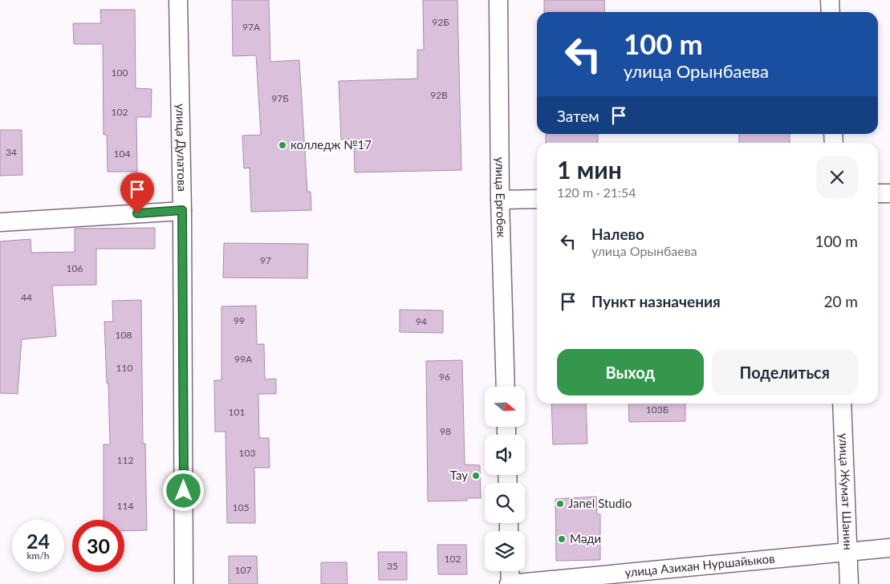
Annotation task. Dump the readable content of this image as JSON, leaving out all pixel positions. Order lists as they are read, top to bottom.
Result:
{
  "streets": {
    "street": [
      "улица Дулатова",
      "улица Ергобек",
      "улица Жумат Шанин",
      "улица Азихан Нуршайыков"
    ]
  },
  "crossings": [
    ["улица Жумат Шанин", "улица Азихан Нуршайыков"]
  ],
  "places": [
    "колледж №17",
    "Тау",
    "Janel Studio",
    "Мәди"
  ],
  "house_numbers": [
    "92Б",
    "97А",
    "100",
    "92В",
    "97Б",
    "102",
    "34",
    "104",
    "97",
    "106",
    "44",
    "99",
    "94",
    "108",
    "99А",
    "110",
    "96",
    "103Б",
    "101",
    "98",
    "103",
    "112",
    "114",
    "105",
    "102",
    "35",
    "107"
  ],
  "north": "right",
  "page": {
    "turn": ["100 m", "улица Орынбаева"],
    "then": "Затем",
    "heading": ["1 мин", "120 m · 21:54"],
    "list": [
      {
        "name": "Налево",
        "note": "улица Орынбаева",
        "value": "100 m"
      },
      {
        "name": "Пункт назначения",
        "value": "20 m"
      }
    ],
    "buttons": ["Выход", "Поделиться"],
    "speed": "24 km/h",
    "limit": "30"
  }
}
